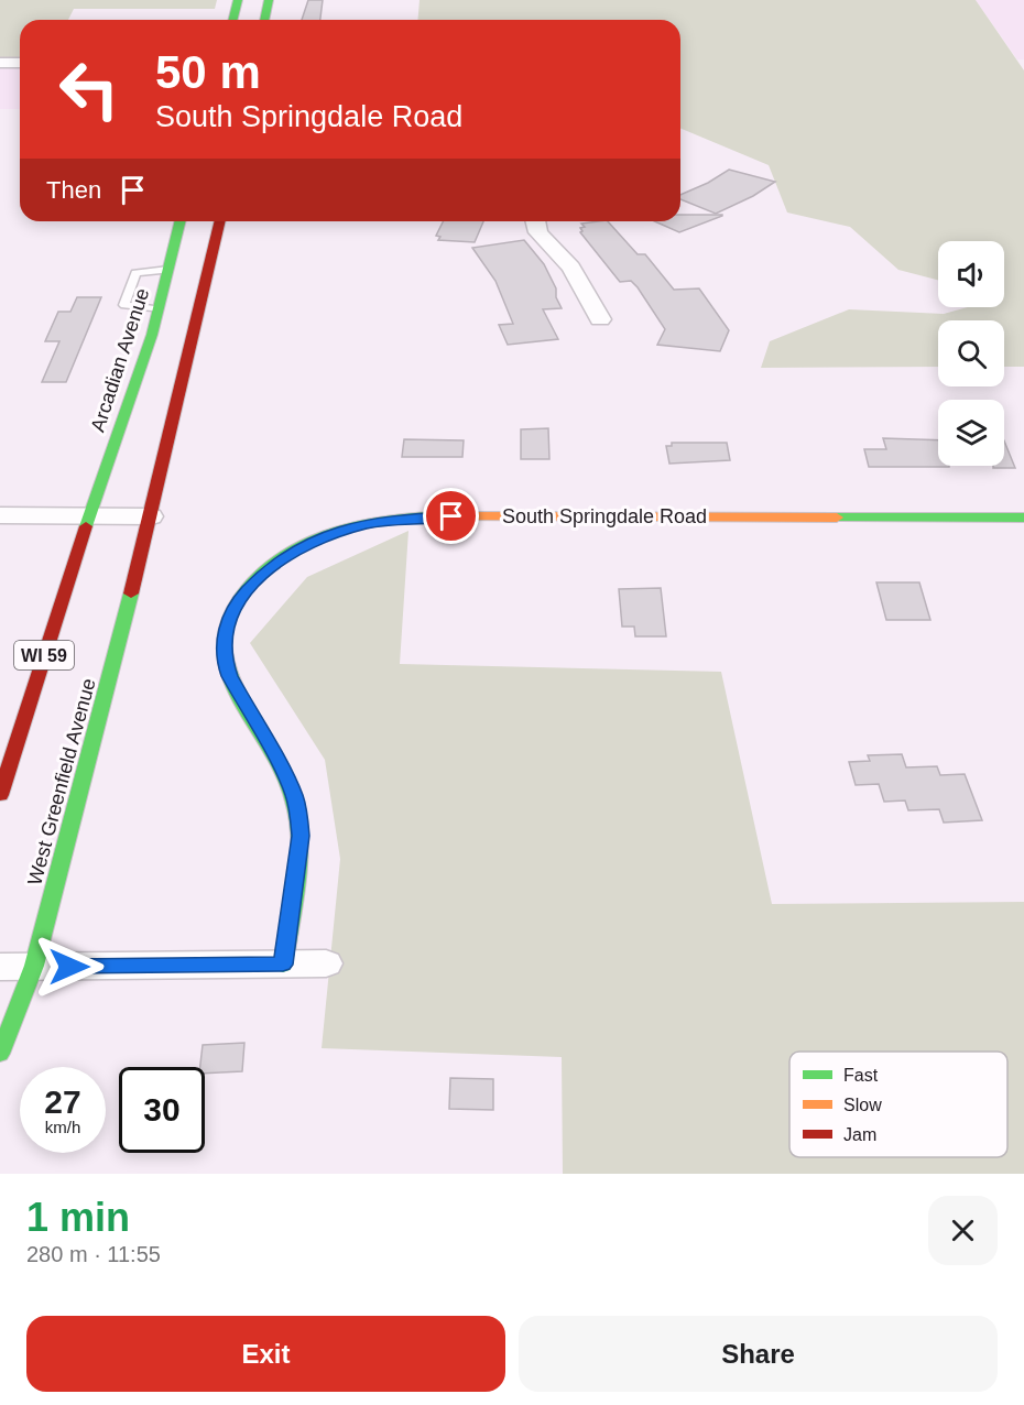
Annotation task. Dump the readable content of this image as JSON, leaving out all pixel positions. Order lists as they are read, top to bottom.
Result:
{
  "streets": {
    "main road": [
      "Arcadian Avenue",
      "South Springdale Road",
      "WI 59",
      "West Greenfield Avenue"
    ]
  },
  "crossings": [
    ["Arcadian Avenue", "WI 59"]
  ],
  "legend": ["Fast", "Slow", "Jam"],
  "page": {
    "turn": ["50 m", "South Springdale Road"],
    "then": "Then",
    "speed": "27 km/h",
    "limit": "30",
    "heading": ["1 min", "280 m · 11:55"],
    "buttons": ["Exit", "Share"]
  }
}
